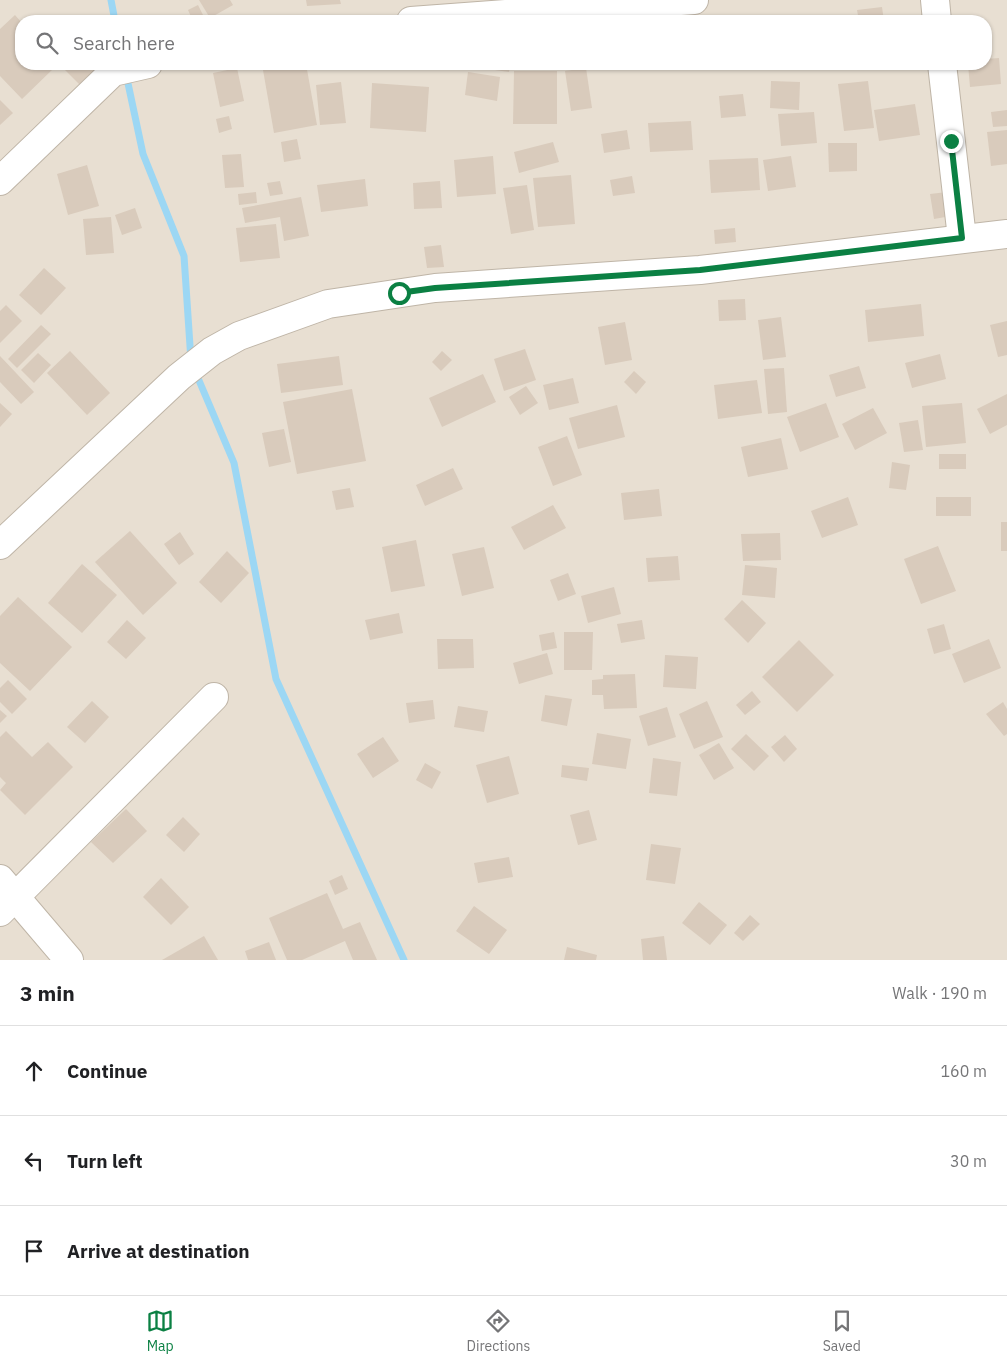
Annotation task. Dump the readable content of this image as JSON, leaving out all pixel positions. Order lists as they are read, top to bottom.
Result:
{
  "page": {
    "search": "Search here",
    "heading": ["3 min", "Walk · 190 m"],
    "list": [
      ["Continue", "160 m"],
      ["Turn left", "30 m"],
      "Arrive at destination"
    ],
    "nav": ["Map", "Directions", "Saved"]
  }
}
